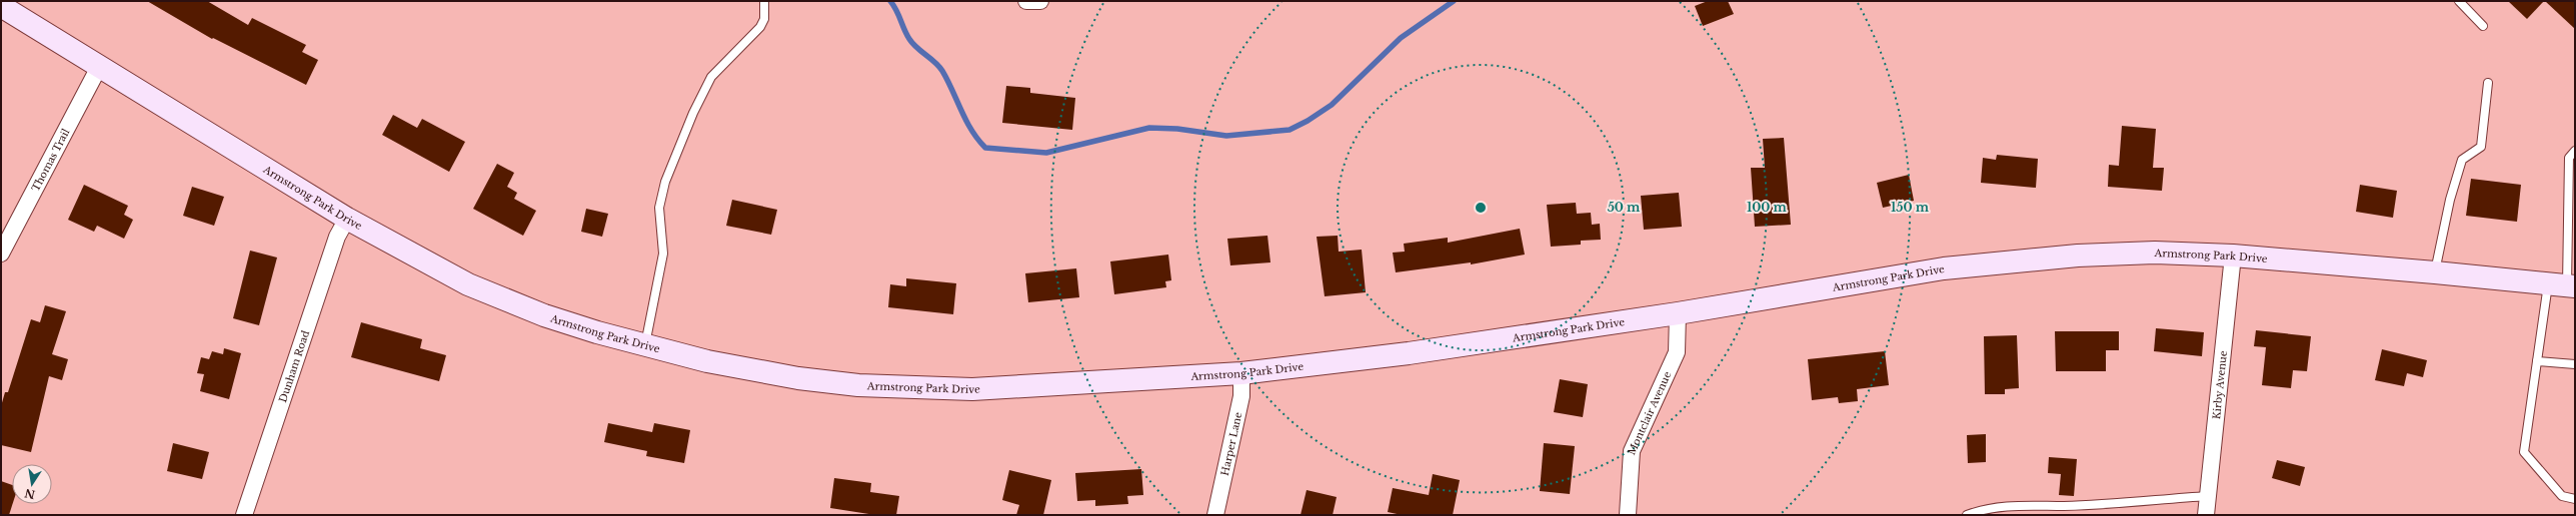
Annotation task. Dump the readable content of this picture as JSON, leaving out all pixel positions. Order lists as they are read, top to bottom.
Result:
{
  "streets": {
    "main road": ["Armstrong Park Drive"],
    "street": [
      "Thomas Trail",
      "Dunham Road",
      "Kirby Avenue",
      "Montclair Avenue",
      "Harper Lane"
    ]
  },
  "crossings": [
    ["Thomas Trail", "Armstrong Park Drive"],
    ["Armstrong Park Drive", "Dunham Road"],
    ["Armstrong Park Drive", "Kirby Avenue"],
    ["Armstrong Park Drive", "Montclair Avenue"],
    ["Armstrong Park Drive", "Harper Lane"]
  ],
  "north": "bottom",
  "rings": ["50 m", "100 m", "150 m"]
}
